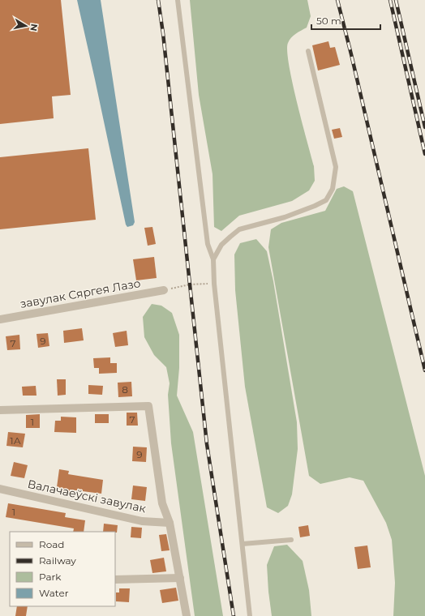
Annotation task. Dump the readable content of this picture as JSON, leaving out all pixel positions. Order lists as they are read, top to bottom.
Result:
{
  "streets": {
    "street": ["завулак Сяргея Лазо", "Валачаеўскі завулак"]
  },
  "house_numbers": [
    "9",
    "7",
    "8",
    "7",
    "1",
    "1А",
    "9",
    "1"
  ],
  "legend": [
    "Road",
    "Railway",
    "Park",
    "Water"
  ],
  "scale_bar": "50 m",
  "north": "right"
}
